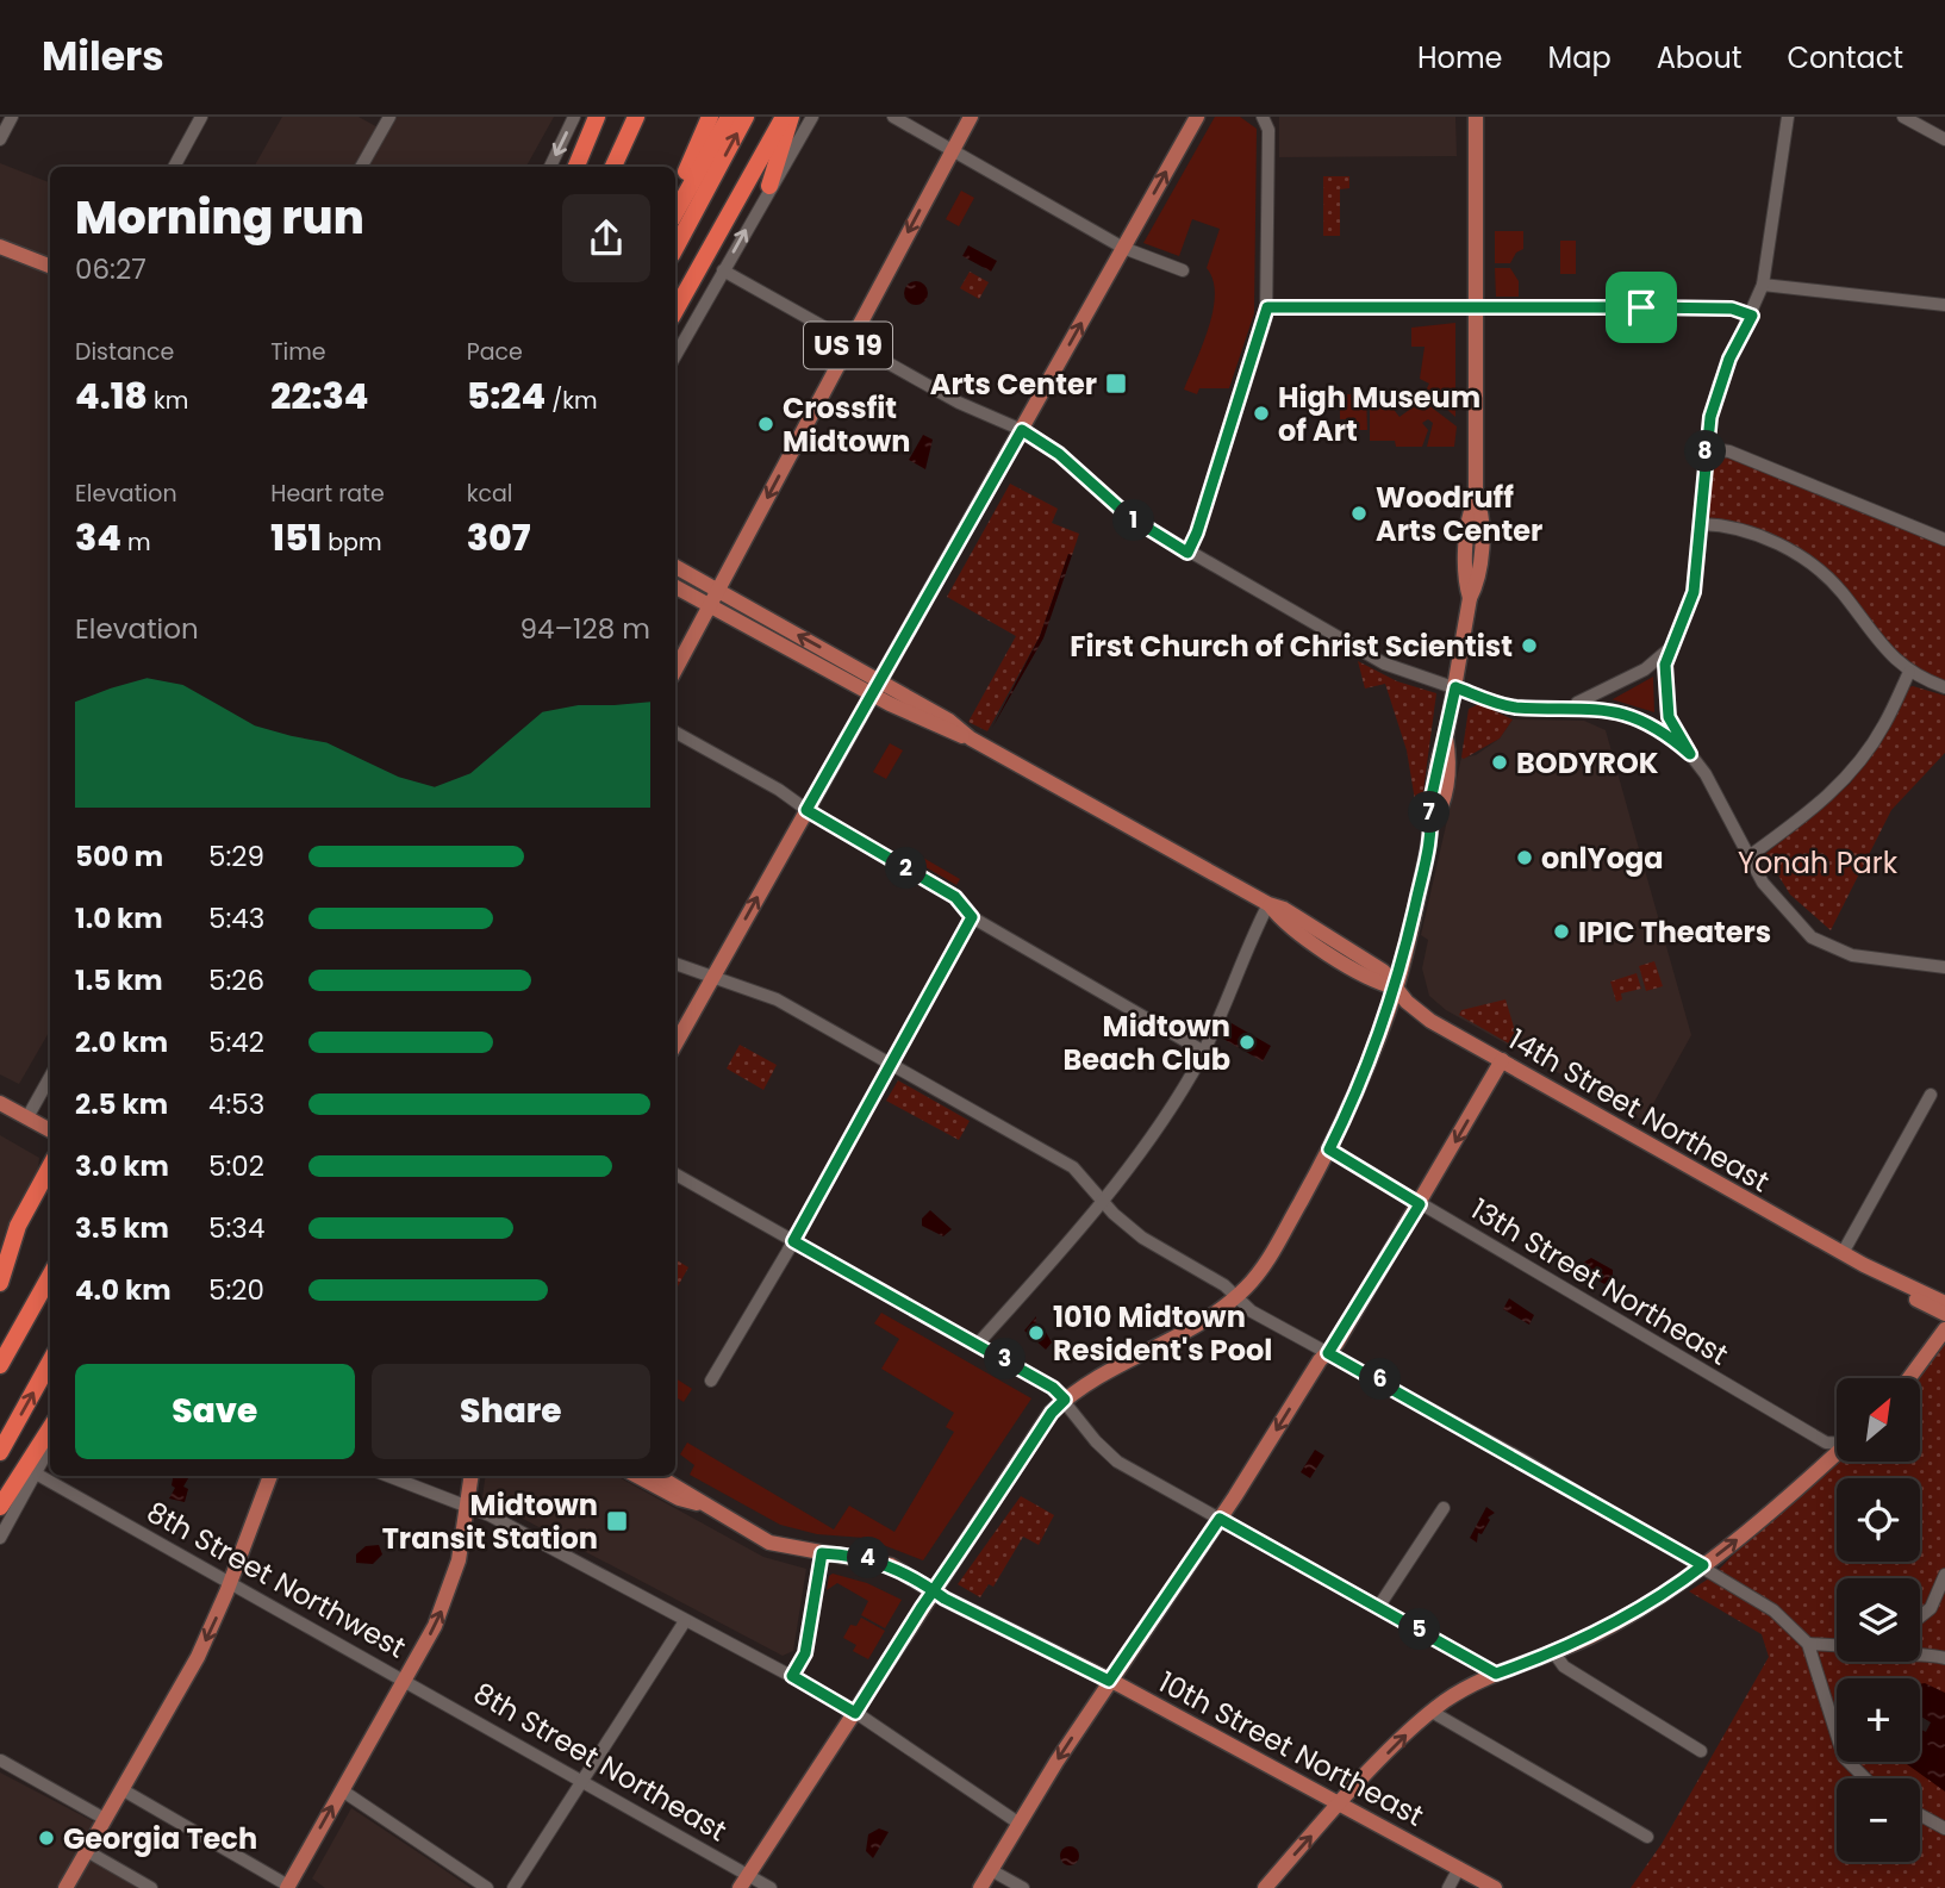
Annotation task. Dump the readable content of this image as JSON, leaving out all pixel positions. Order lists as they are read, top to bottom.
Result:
{
  "streets": {
    "main road": ["US 19", "14th Street Northeast", "10th Street Northeast"],
    "street": ["13th Street Northeast", "8th Street Northwest", "8th Street Northeast"]
  },
  "crossings": [
    ["US 19", "14th Street Northeast"],
    ["8th Street Northwest", "8th Street Northeast"]
  ],
  "parks": ["Yonah Park"],
  "places": {
    "transit": ["Arts Center", "Midtown Transit Station"],
    "other": [
      "High Museum of Art",
      "Crossfit Midtown",
      "Woodruff Arts Center",
      "First Church of Christ Scientist",
      "BODYROK",
      "onlYoga",
      "IPIC Theaters",
      "Midtown Beach Club",
      "1010 Midtown Resident's Pool",
      "Georgia Tech"
    ]
  },
  "north": "top right",
  "page": {
    "header": "Milers",
    "nav": [
      "Home",
      "Map",
      "About",
      "Contact"
    ],
    "heading": ["Morning run", "06:27"],
    "stats": [
      ["Distance", "4.18 km"],
      ["Time", "22:34"],
      ["Pace", "5:24 /km"],
      ["Elevation", "34 m"],
      ["Heart rate", "151 bpm"],
      ["kcal", "307"]
    ],
    "pins": [
      "8",
      "1",
      "7",
      "2",
      "3",
      "6",
      "4",
      "5"
    ],
    "chart": ["Elevation", "94–128 m"],
    "list": [
      {
        "name": "500 m",
        "note": "5:29"
      },
      {
        "name": "1.0 km",
        "note": "5:43"
      },
      {
        "name": "1.5 km",
        "note": "5:26"
      },
      {
        "name": "2.0 km",
        "note": "5:42"
      },
      {
        "name": "2.5 km",
        "note": "4:53"
      },
      {
        "name": "3.0 km",
        "note": "5:02"
      },
      {
        "name": "3.5 km",
        "note": "5:34"
      },
      {
        "name": "4.0 km",
        "note": "5:20"
      }
    ],
    "buttons": ["Save", "Share"],
    "map_buttons": ["+", "−"]
  }
}
